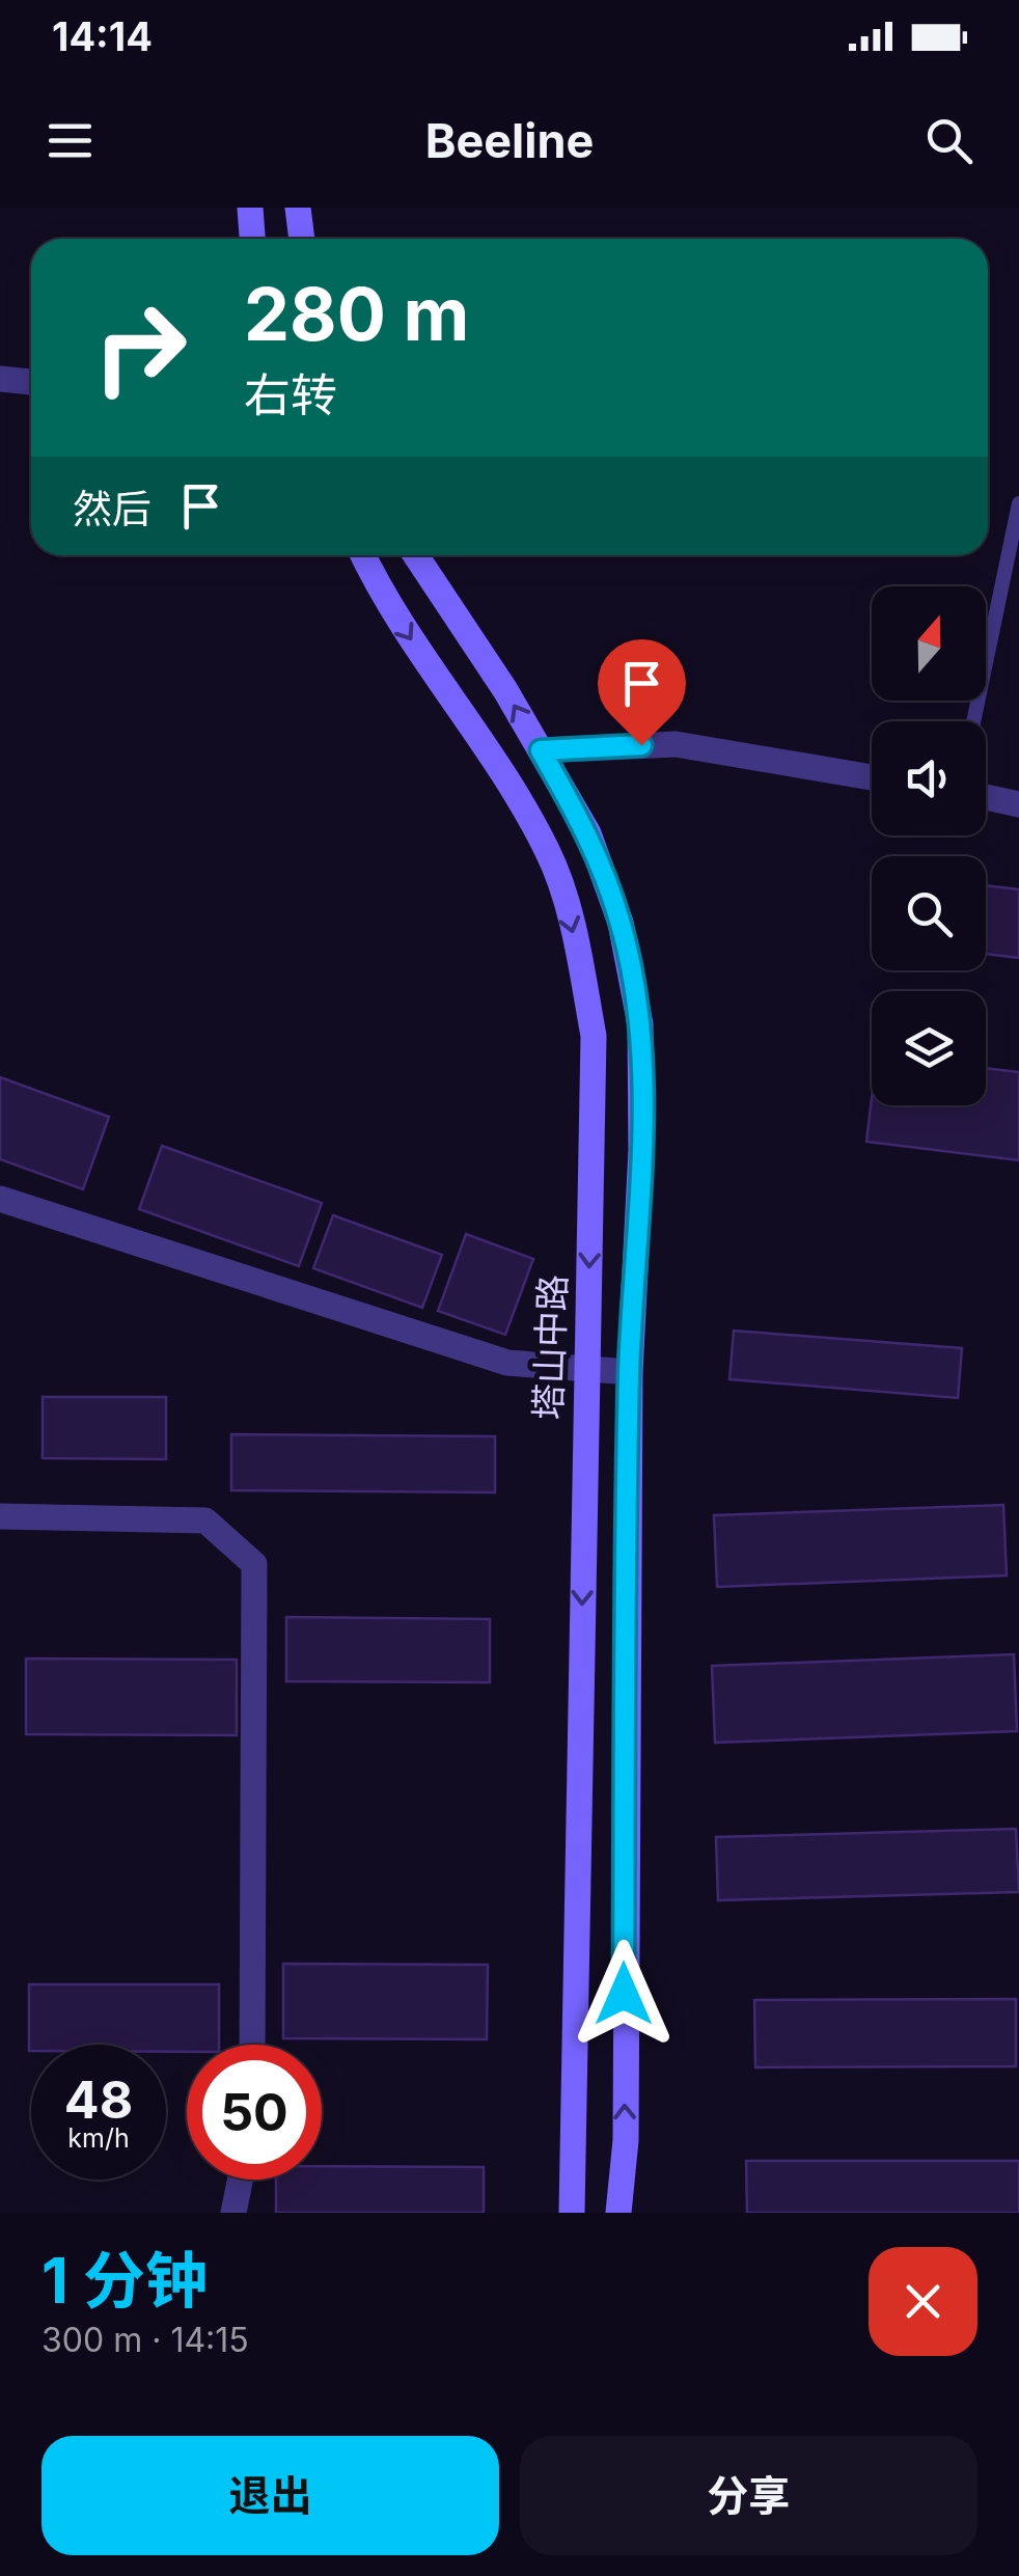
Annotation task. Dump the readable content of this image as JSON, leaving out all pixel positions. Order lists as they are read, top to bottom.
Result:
{
  "streets": {
    "main road": ["塔山中路"]
  },
  "north": "top",
  "page": {
    "status": "14:14",
    "header": "Beeline",
    "turn": ["280 m", "右转"],
    "then": "然后",
    "speed": "48 km/h",
    "limit": "50",
    "heading": ["1 分钟", "300 m · 14:15"],
    "buttons": ["退出", "分享"]
  }
}
